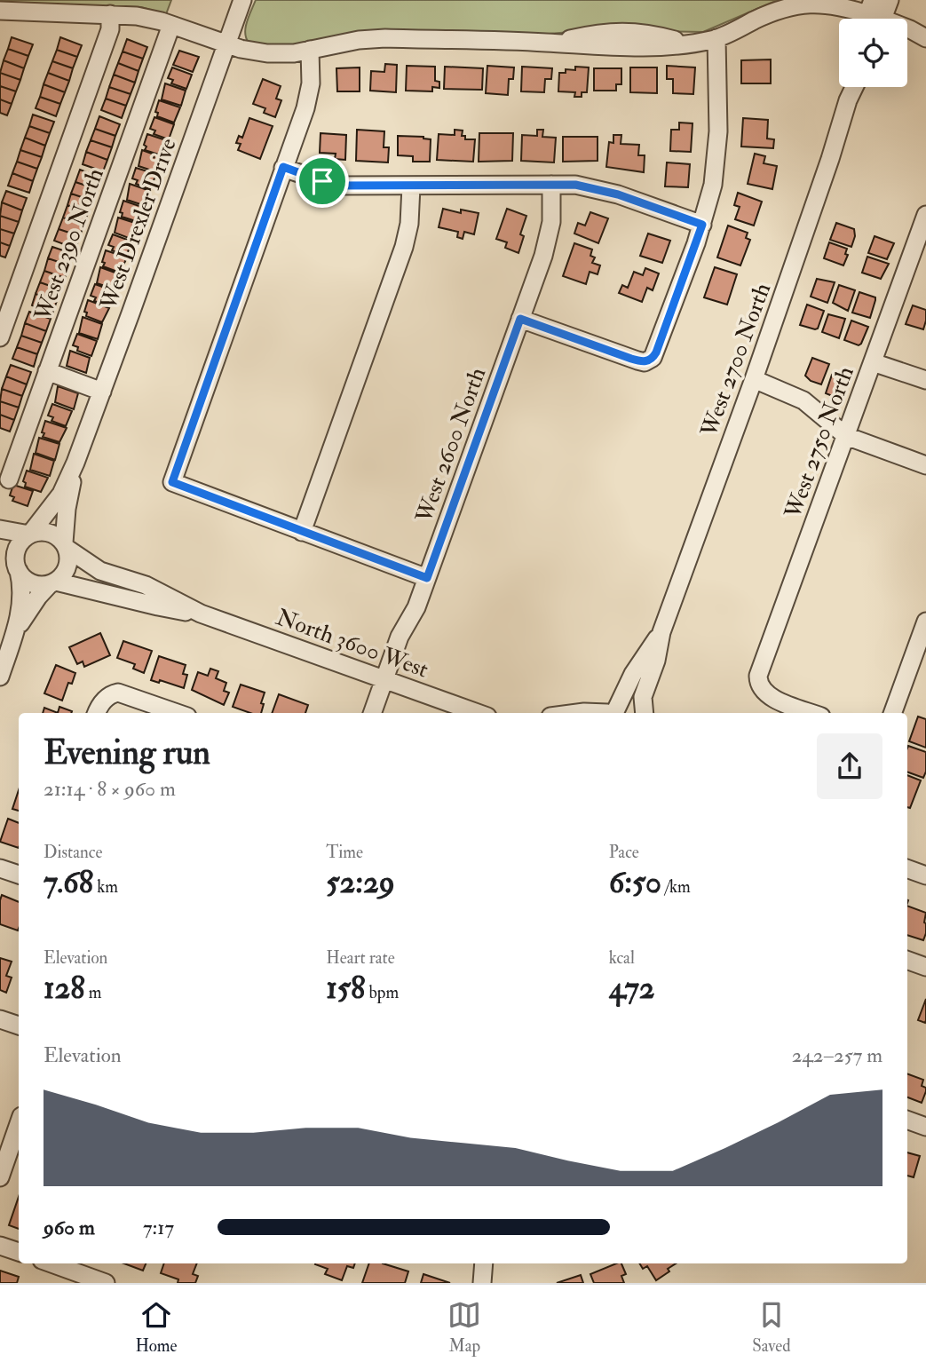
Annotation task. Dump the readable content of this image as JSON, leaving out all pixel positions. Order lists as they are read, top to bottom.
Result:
{
  "streets": {
    "street": [
      "West Drexler Drive",
      "West 2390 North",
      "West 2700 North",
      "West 2750 North",
      "West 2600 North",
      "North 3600 West"
    ]
  },
  "crossings": [
    ["West Drexler Drive", "North 3600 West"],
    ["West 2600 North", "North 3600 West"]
  ],
  "page": {
    "heading": ["Evening run", "21:14 · 8 × 960 m"],
    "stats": [
      ["Distance", "7.68 km"],
      ["Time", "52:29"],
      ["Pace", "6:50 /km"],
      ["Elevation", "128 m"],
      ["Heart rate", "158 bpm"],
      ["kcal", "472"]
    ],
    "chart": ["Elevation", "242–257 m"],
    "list": [
      {
        "name": "960 m",
        "note": "7:17"
      }
    ],
    "tabs": ["Home", "Map", "Saved"]
  }
}
